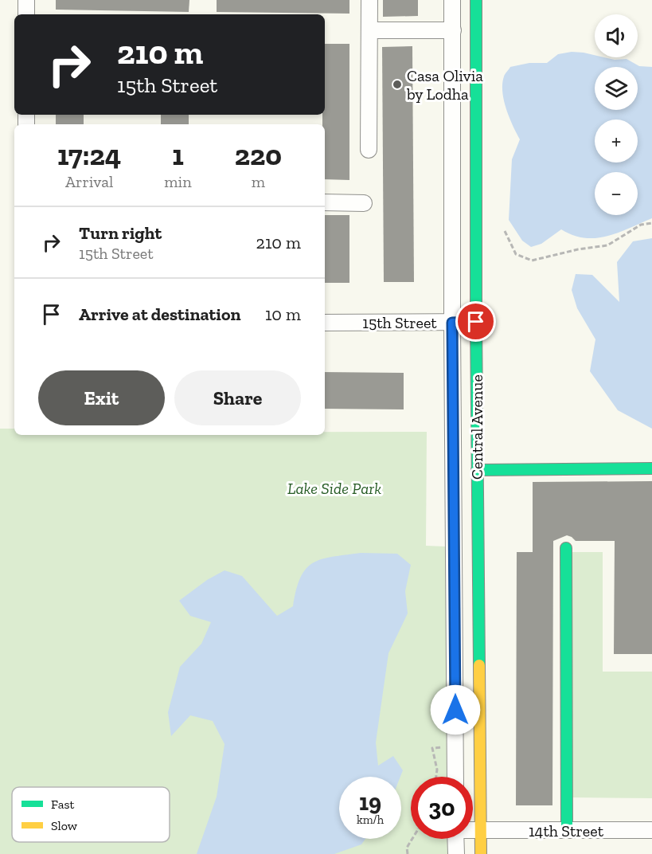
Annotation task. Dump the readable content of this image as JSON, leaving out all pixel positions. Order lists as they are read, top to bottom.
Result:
{
  "streets": {
    "street": ["15th Street", "Central Avenue", "14th Street"]
  },
  "crossings": [
    ["15th Street", "Central Avenue"],
    ["Central Avenue", "14th Street"]
  ],
  "parks": ["Lake Side Park"],
  "places": ["Casa Olivia by Lodha"],
  "legend": ["Fast", "Slow"],
  "page": {
    "map_buttons": ["+", "−"],
    "turn": ["210 m", "15th Street"],
    "eta": [
      "17:24",
      "Arrival",
      "1",
      "min",
      "220",
      "m"
    ],
    "list": [
      {
        "name": "Turn right",
        "note": "15th Street",
        "value": "210 m"
      },
      {
        "name": "Arrive at destination",
        "value": "10 m"
      }
    ],
    "buttons": ["Exit", "Share"],
    "speed": "19 km/h",
    "limit": "30"
  }
}
